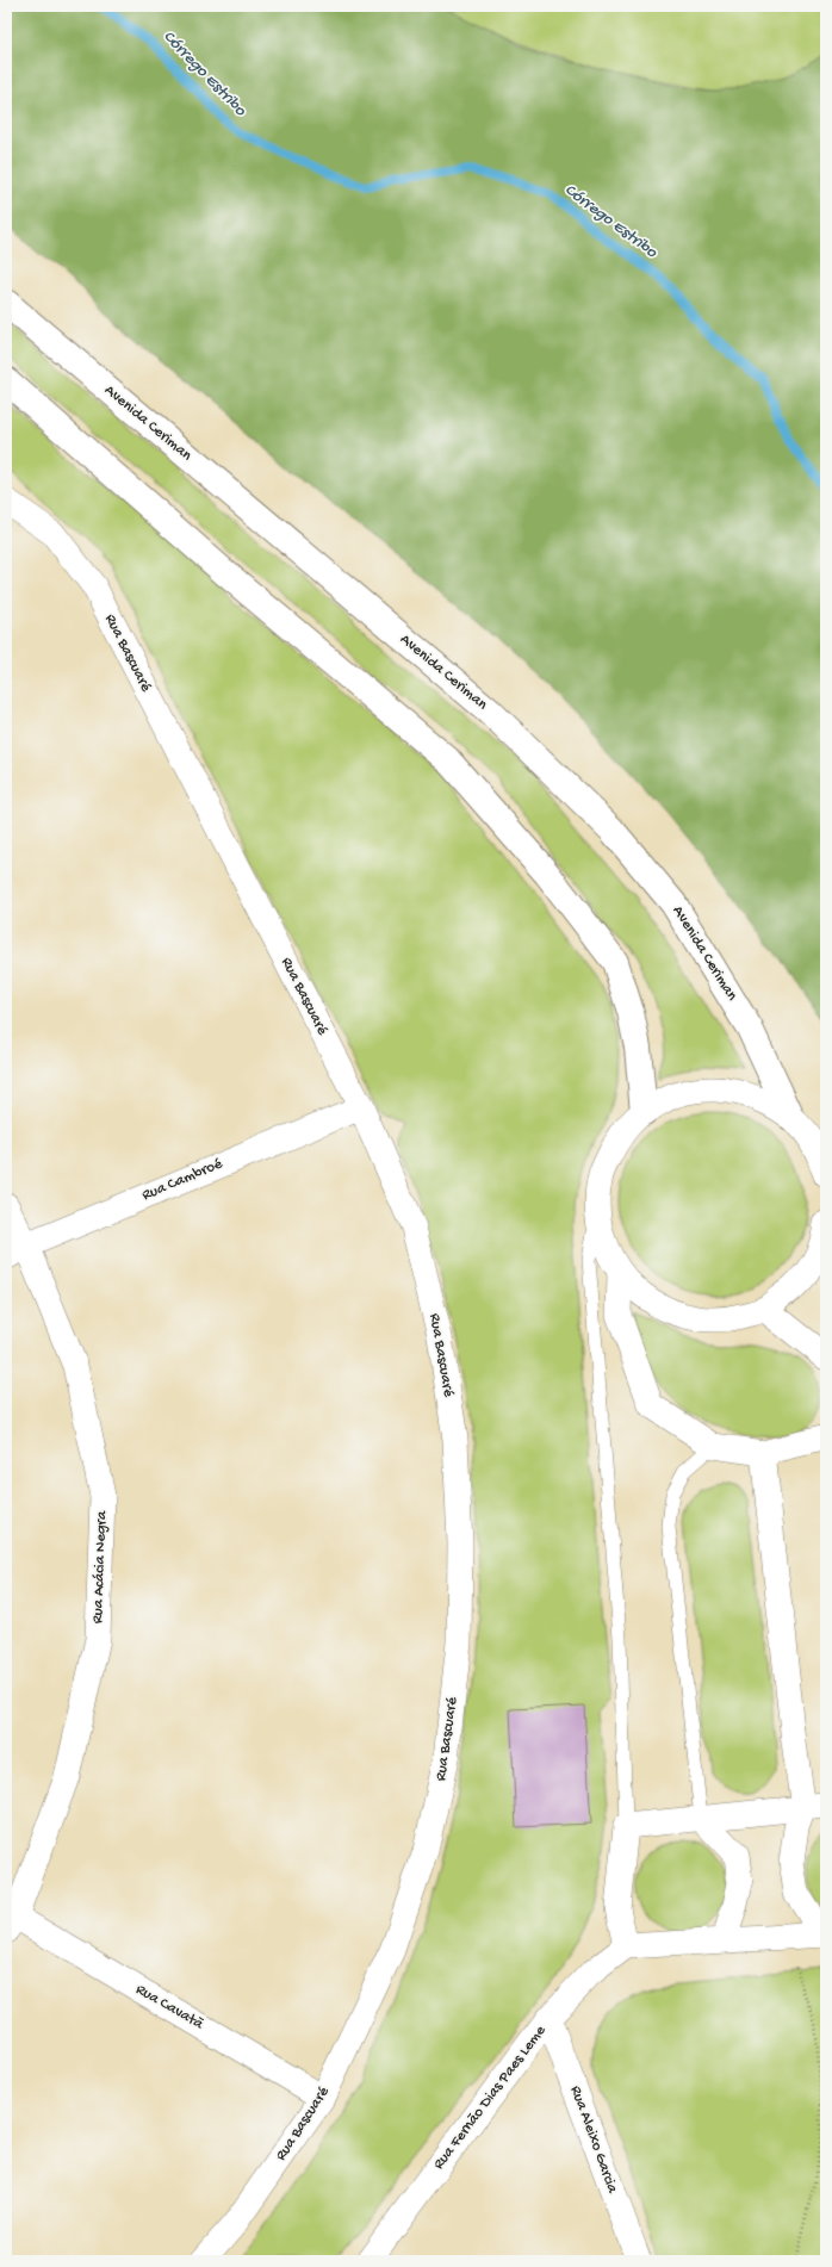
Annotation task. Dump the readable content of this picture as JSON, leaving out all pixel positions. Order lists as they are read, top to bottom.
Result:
{
  "streets": {
    "street": [
      "Avenida Ceriman",
      "Rua Bascuaré",
      "Rua Cambroé",
      "Rua Acácia Negra",
      "Rua Cavatã",
      "Rua Fernão Dias Paes Leme",
      "Rua Aleixo Garcia"
    ]
  },
  "crossings": [
    ["Rua Bascuaré", "Rua Cambroé"],
    ["Rua Bascuaré", "Rua Cavatã"],
    ["Rua Cambroé", "Rua Acácia Negra"],
    ["Rua Acácia Negra", "Rua Cavatã"],
    ["Rua Fernão Dias Paes Leme", "Rua Aleixo Garcia"]
  ],
  "water": ["Córrego Estribo"]
}
